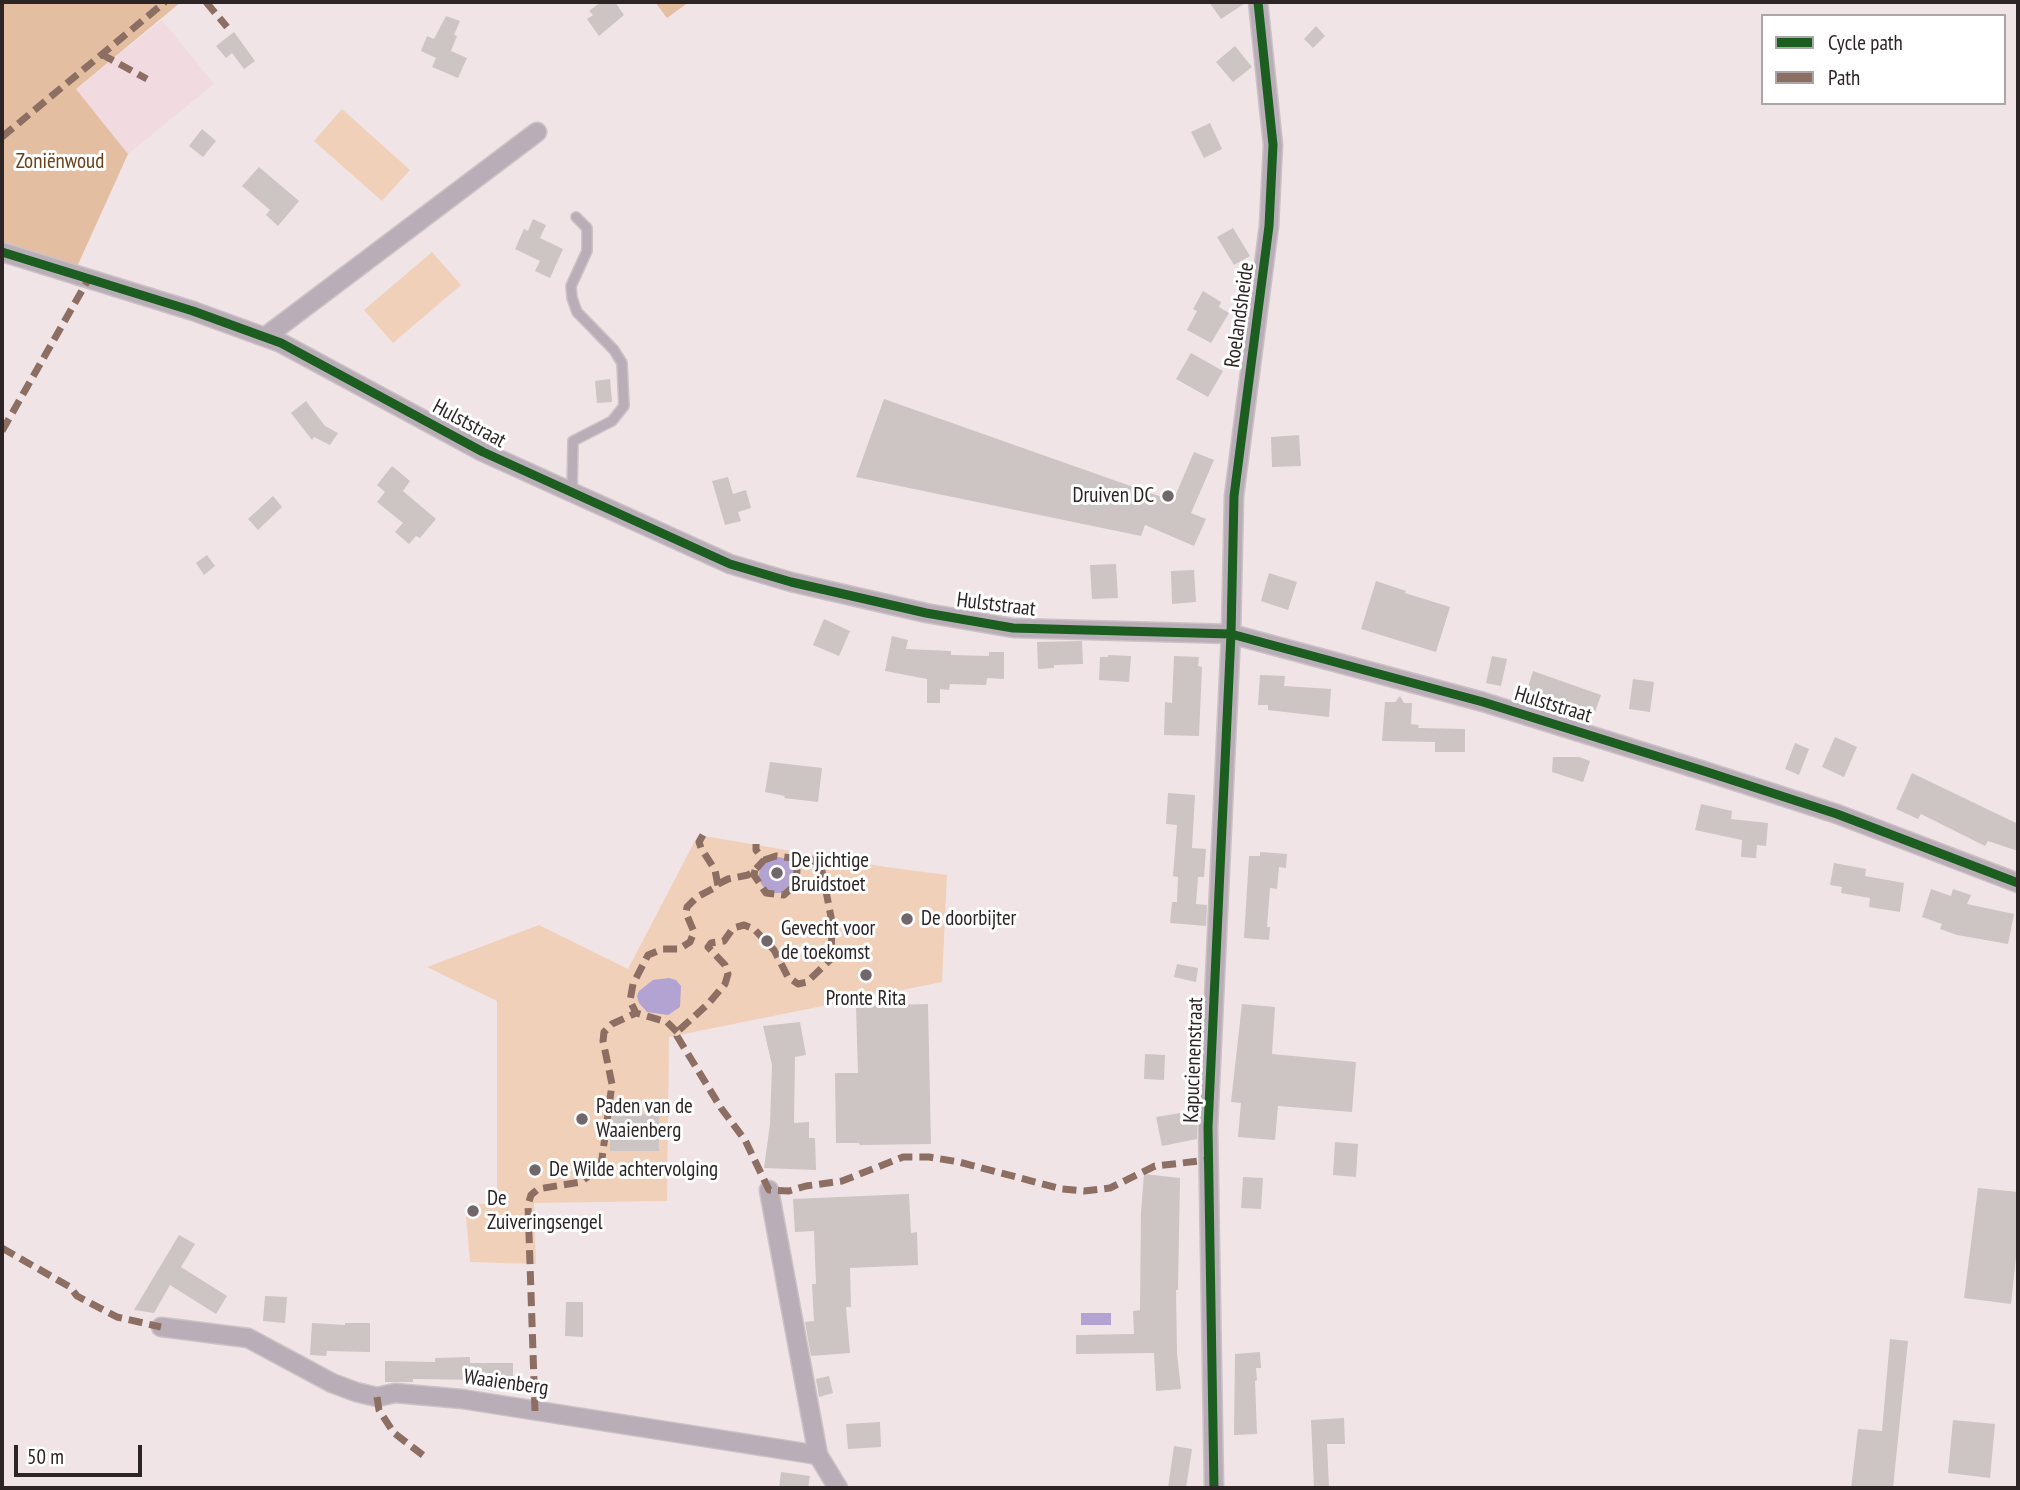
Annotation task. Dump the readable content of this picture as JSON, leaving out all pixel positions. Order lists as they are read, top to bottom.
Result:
{
  "streets": {
    "street": [
      "Roelandsheide",
      "Hulststraat",
      "Kapucienenstraat",
      "Waaienberg"
    ]
  },
  "crossings": [
    ["Roelandsheide", "Hulststraat"],
    ["Roelandsheide", "Kapucienenstraat"],
    ["Hulststraat", "Kapucienenstraat"]
  ],
  "parks": ["Zoniënwoud"],
  "places": [
    "Druiven DC",
    "De jichtige Bruidstoet",
    "De doorbijter",
    "Gevecht voor de toekomst",
    "Pronte Rita",
    "Paden van de Waaienberg",
    "De Wilde achtervolging",
    "De Zuiveringsengel"
  ],
  "legend": ["Cycle path", "Path"],
  "scale_bar": "50 m"
}
